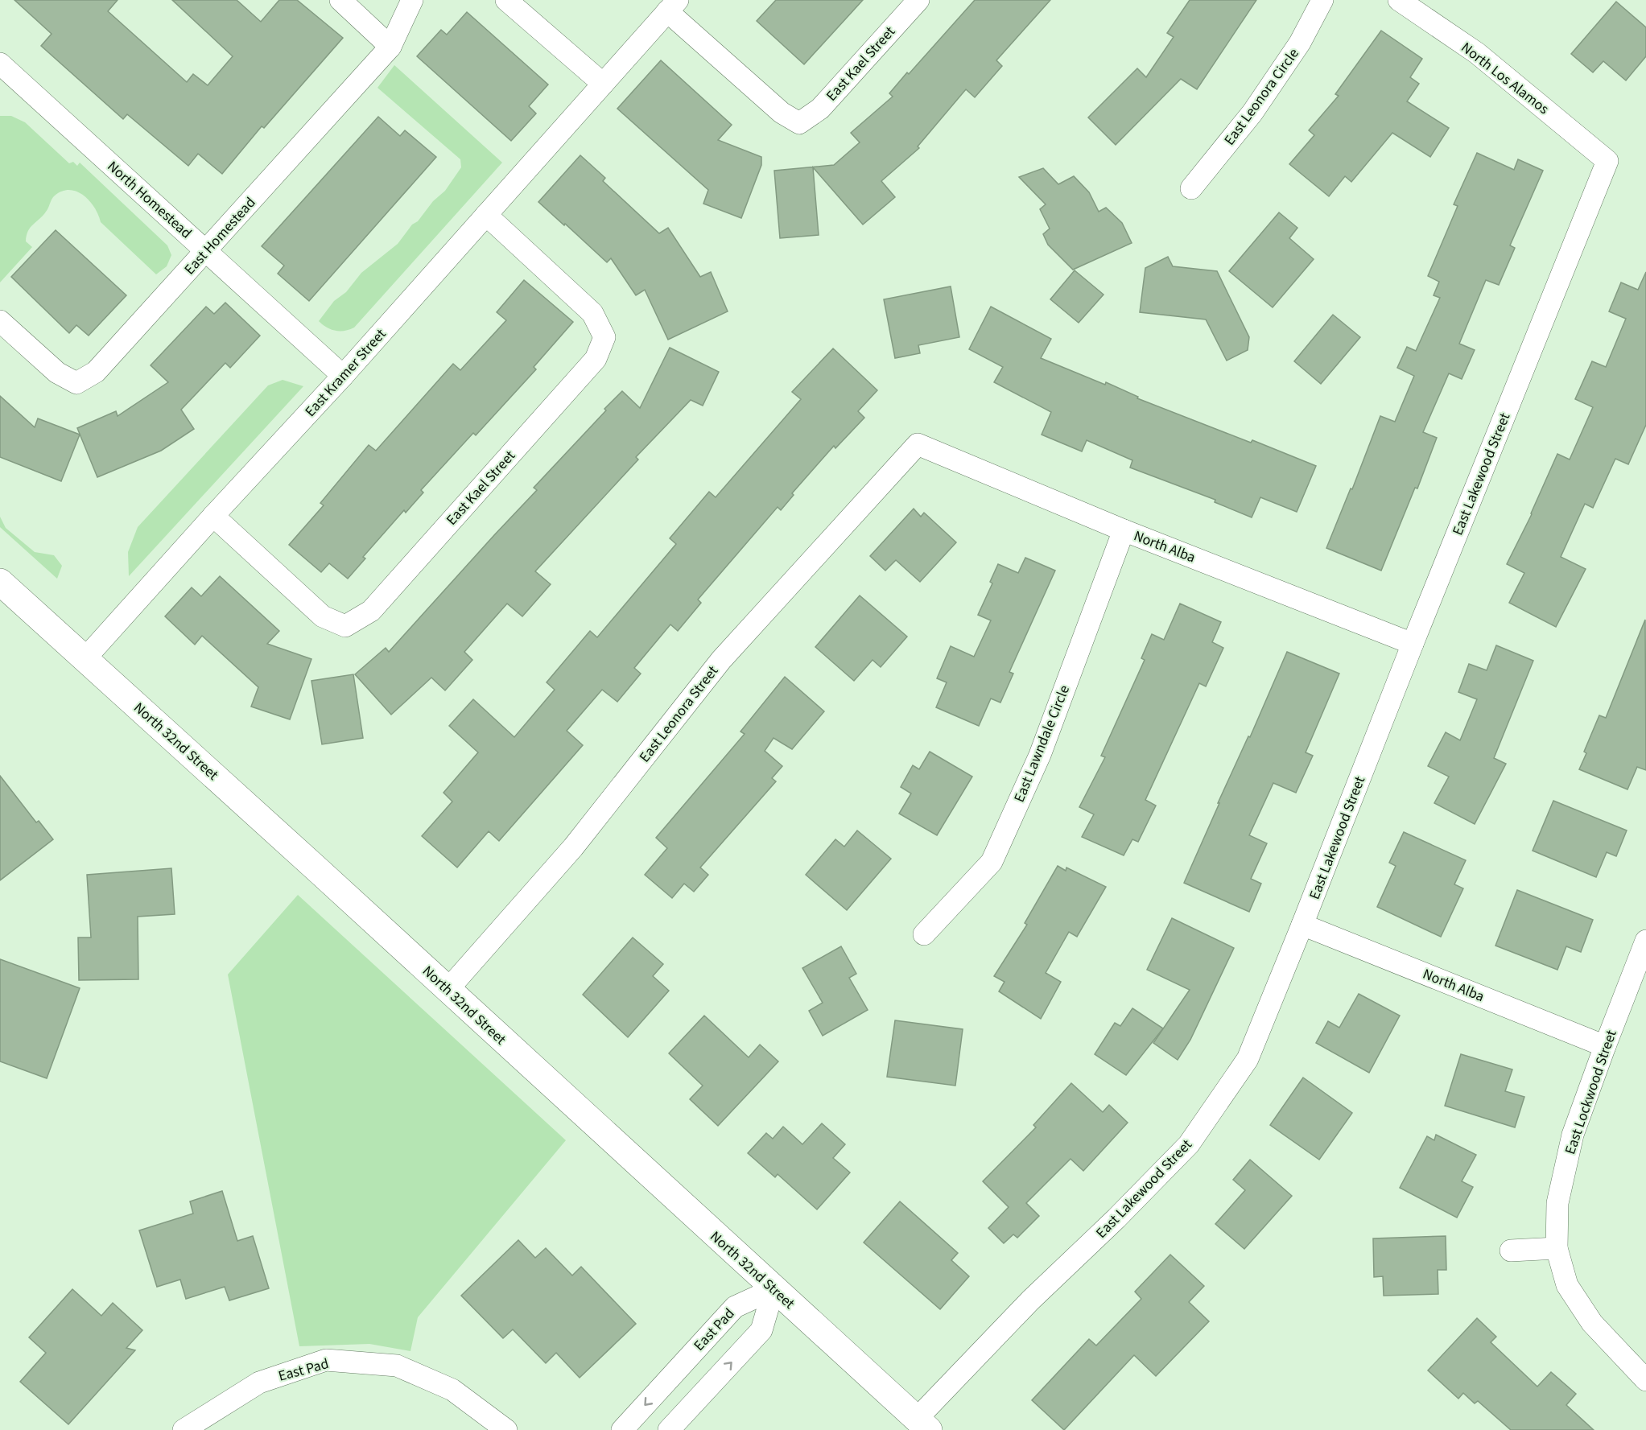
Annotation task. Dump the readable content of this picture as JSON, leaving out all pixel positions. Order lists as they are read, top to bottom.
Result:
{
  "streets": {
    "street": [
      "East Kael Street",
      "North Los Alamos",
      "East Leonora Circle",
      "North Homestead",
      "East Homestead",
      "East Kramer Street",
      "East Lakewood Street",
      "North Alba",
      "East Leonora Street",
      "North 32nd Street",
      "East Lawndale Circle",
      "East Lockwood Street",
      "East Pad"
    ]
  },
  "crossings": [
    ["East Kael Street", "East Kramer Street"],
    ["North Los Alamos", "East Lakewood Street"],
    ["North Homestead", "East Homestead"],
    ["North Homestead", "East Kramer Street"],
    ["East Kramer Street", "North 32nd Street"],
    ["East Lakewood Street", "North Alba"],
    ["East Lakewood Street", "North 32nd Street"],
    ["North Alba", "East Leonora Street"],
    ["North Alba", "East Lawndale Circle"],
    ["North Alba", "East Lockwood Street"],
    ["East Leonora Street", "North 32nd Street"],
    ["North 32nd Street", "East Pad"]
  ]
}
